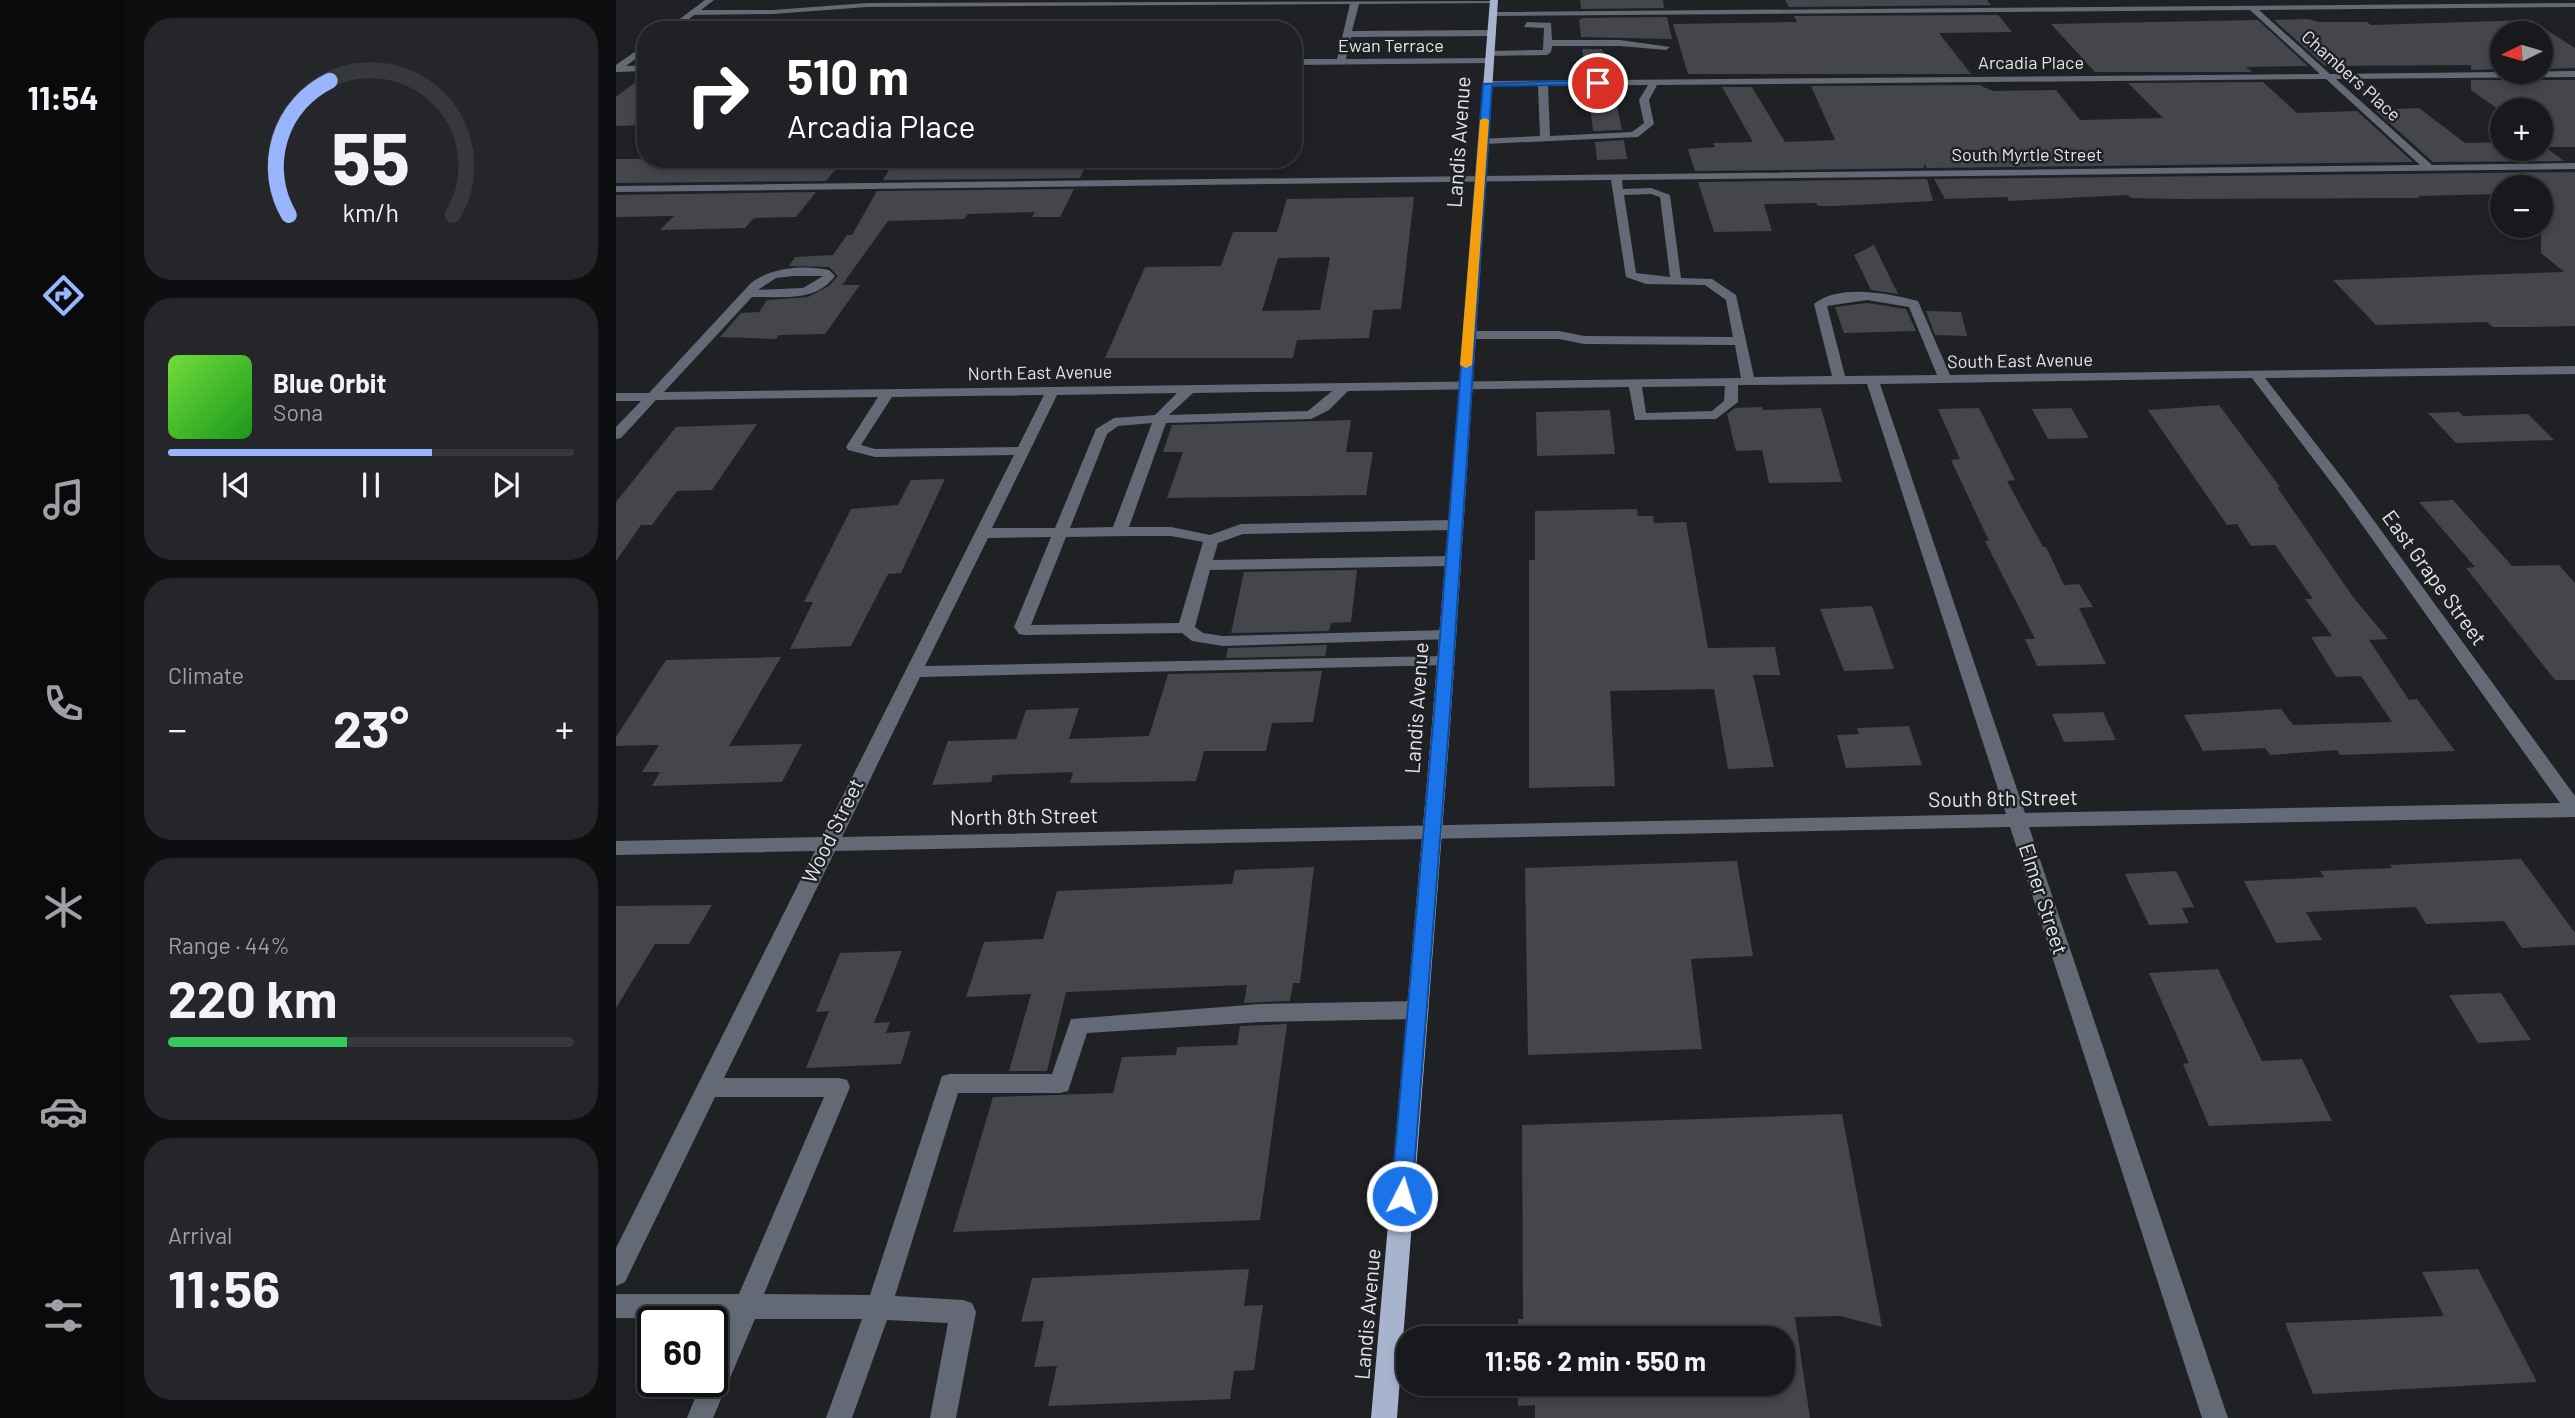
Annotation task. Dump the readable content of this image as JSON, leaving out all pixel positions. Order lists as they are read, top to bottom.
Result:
{
  "streets": {
    "main road": ["Landis Avenue"],
    "street": [
      "Ewan Terrace",
      "Arcadia Place",
      "Chambers Place",
      "South Myrtle Street",
      "South East Avenue",
      "North East Avenue",
      "East Grape Street",
      "South 8th Street",
      "North 8th Street",
      "Wood Street",
      "Elmer Street"
    ]
  },
  "crossings": [
    ["Ewan Terrace", "Landis Avenue"],
    ["Arcadia Place", "Chambers Place"],
    ["Arcadia Place", "Landis Avenue"],
    ["Chambers Place", "South Myrtle Street"],
    ["Landis Avenue", "South Myrtle Street"],
    ["Landis Avenue", "South East Avenue"],
    ["Landis Avenue", "North East Avenue"],
    ["Landis Avenue", "South 8th Street"],
    ["Landis Avenue", "North 8th Street"],
    ["South East Avenue", "North East Avenue"],
    ["South East Avenue", "East Grape Street"],
    ["South East Avenue", "Elmer Street"],
    ["North East Avenue", "Wood Street"],
    ["East Grape Street", "South 8th Street"],
    ["South 8th Street", "North 8th Street"],
    ["South 8th Street", "Elmer Street"],
    ["North 8th Street", "Wood Street"]
  ],
  "north": "left",
  "page": {
    "tabs": "11:54",
    "map_buttons": ["+", "−"],
    "turn": ["510 m", "Arcadia Place"],
    "song": ["Blue Orbit", "Sona"],
    "tile": [
      "Climate",
      ["Range · 44%", "220 km"],
      ["Arrival", "11:56"]
    ],
    "heat": ["−", "23°", "+"],
    "limit": "60",
    "trip": "11:56 · 2 min · 550 m",
    "gauge": ["55", "km/h"]
  }
}
